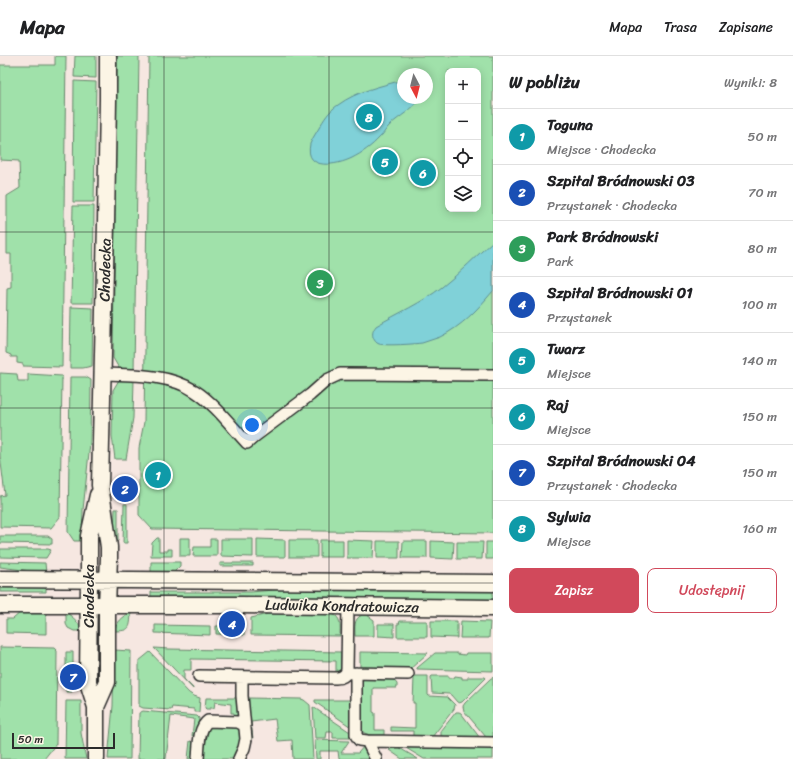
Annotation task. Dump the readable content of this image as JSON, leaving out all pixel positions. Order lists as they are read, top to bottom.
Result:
{
  "streets": {
    "main road": ["Chodecka", "Ludwika Kondratowicza"]
  },
  "crossings": [
    ["Chodecka", "Ludwika Kondratowicza"]
  ],
  "scale_bar": "50 m",
  "north": "bottom",
  "page": {
    "header": "Mapa",
    "nav": ["Mapa", "Trasa", "Zapisane"],
    "heading": ["W pobliżu", "Wyniki: 8"],
    "map_buttons": ["+", "−"],
    "pins": [
      "8",
      "5",
      "6",
      "3",
      "1",
      "2",
      "4",
      "7"
    ],
    "list": [
      {
        "mark": "1",
        "name": "Toguna",
        "note": "Miejsce · Chodecka",
        "value": "50 m"
      },
      {
        "mark": "2",
        "name": "Szpital Bródnowski 03",
        "note": "Przystanek · Chodecka",
        "value": "70 m"
      },
      {
        "mark": "3",
        "name": "Park Bródnowski",
        "note": "Park",
        "value": "80 m"
      },
      {
        "mark": "4",
        "name": "Szpital Bródnowski 01",
        "note": "Przystanek",
        "value": "100 m"
      },
      {
        "mark": "5",
        "name": "Twarz",
        "note": "Miejsce",
        "value": "140 m"
      },
      {
        "mark": "6",
        "name": "Raj",
        "note": "Miejsce",
        "value": "150 m"
      },
      {
        "mark": "7",
        "name": "Szpital Bródnowski 04",
        "note": "Przystanek · Chodecka",
        "value": "150 m"
      },
      {
        "mark": "8",
        "name": "Sylwia",
        "note": "Miejsce",
        "value": "160 m"
      }
    ],
    "buttons": ["Zapisz", "Udostępnij"],
    "scale": "50 m"
  }
}
